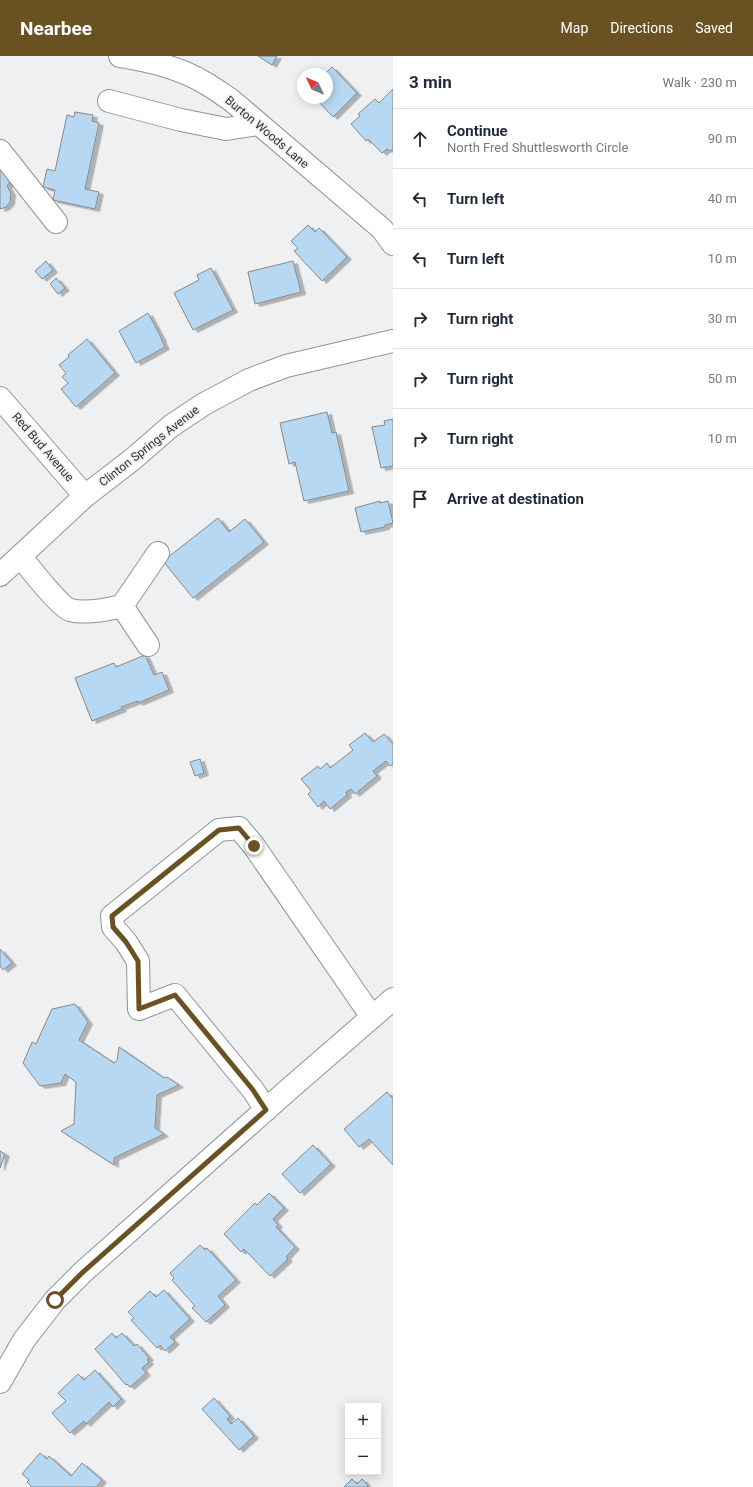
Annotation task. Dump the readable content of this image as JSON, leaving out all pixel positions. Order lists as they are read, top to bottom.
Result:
{
  "streets": {
    "street": ["Burton Woods Lane", "Clinton Springs Avenue", "Red Bud Avenue"]
  },
  "crossings": [
    ["Clinton Springs Avenue", "Red Bud Avenue"]
  ],
  "north": "top left",
  "page": {
    "header": "Nearbee",
    "nav": ["Map", "Directions", "Saved"],
    "heading": ["3 min", "Walk · 230 m"],
    "list": [
      ["Continue", "North Fred Shuttlesworth Circle", "90 m"],
      ["Turn left", "40 m"],
      ["Turn left", "10 m"],
      ["Turn right", "30 m"],
      ["Turn right", "50 m"],
      ["Turn right", "10 m"],
      "Arrive at destination"
    ],
    "map_buttons": ["+", "−"]
  }
}
